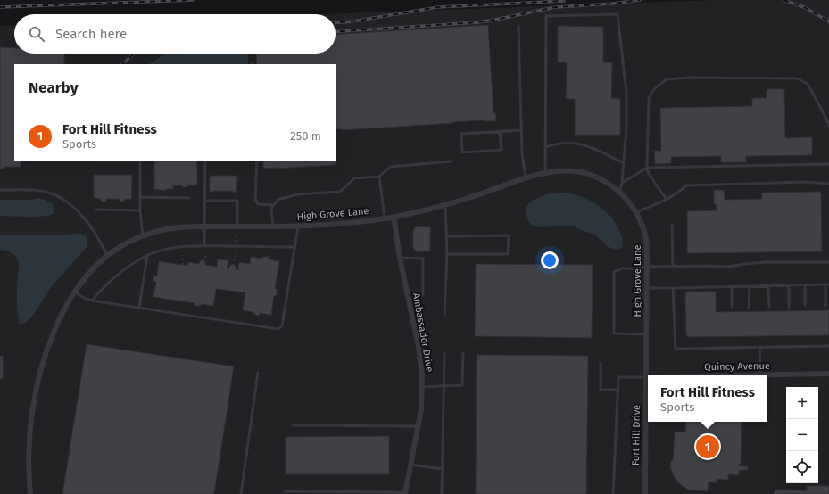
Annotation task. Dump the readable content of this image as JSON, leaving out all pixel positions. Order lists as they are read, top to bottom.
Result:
{
  "streets": {
    "street": [
      "High Grove Lane",
      "Ambassador Drive",
      "Quincy Avenue",
      "Fort Hill Drive"
    ]
  },
  "crossings": [
    ["High Grove Lane", "Ambassador Drive"],
    ["High Grove Lane", "Fort Hill Drive"]
  ],
  "page": {
    "search": "Search here",
    "heading": "Nearby",
    "list": [
      {
        "mark": "1",
        "name": "Fort Hill Fitness",
        "note": "Sports",
        "value": "250 m"
      }
    ],
    "popup": ["Fort Hill Fitness", "Sports"],
    "map_buttons": ["+", "−"],
    "pins": "1"
  }
}
